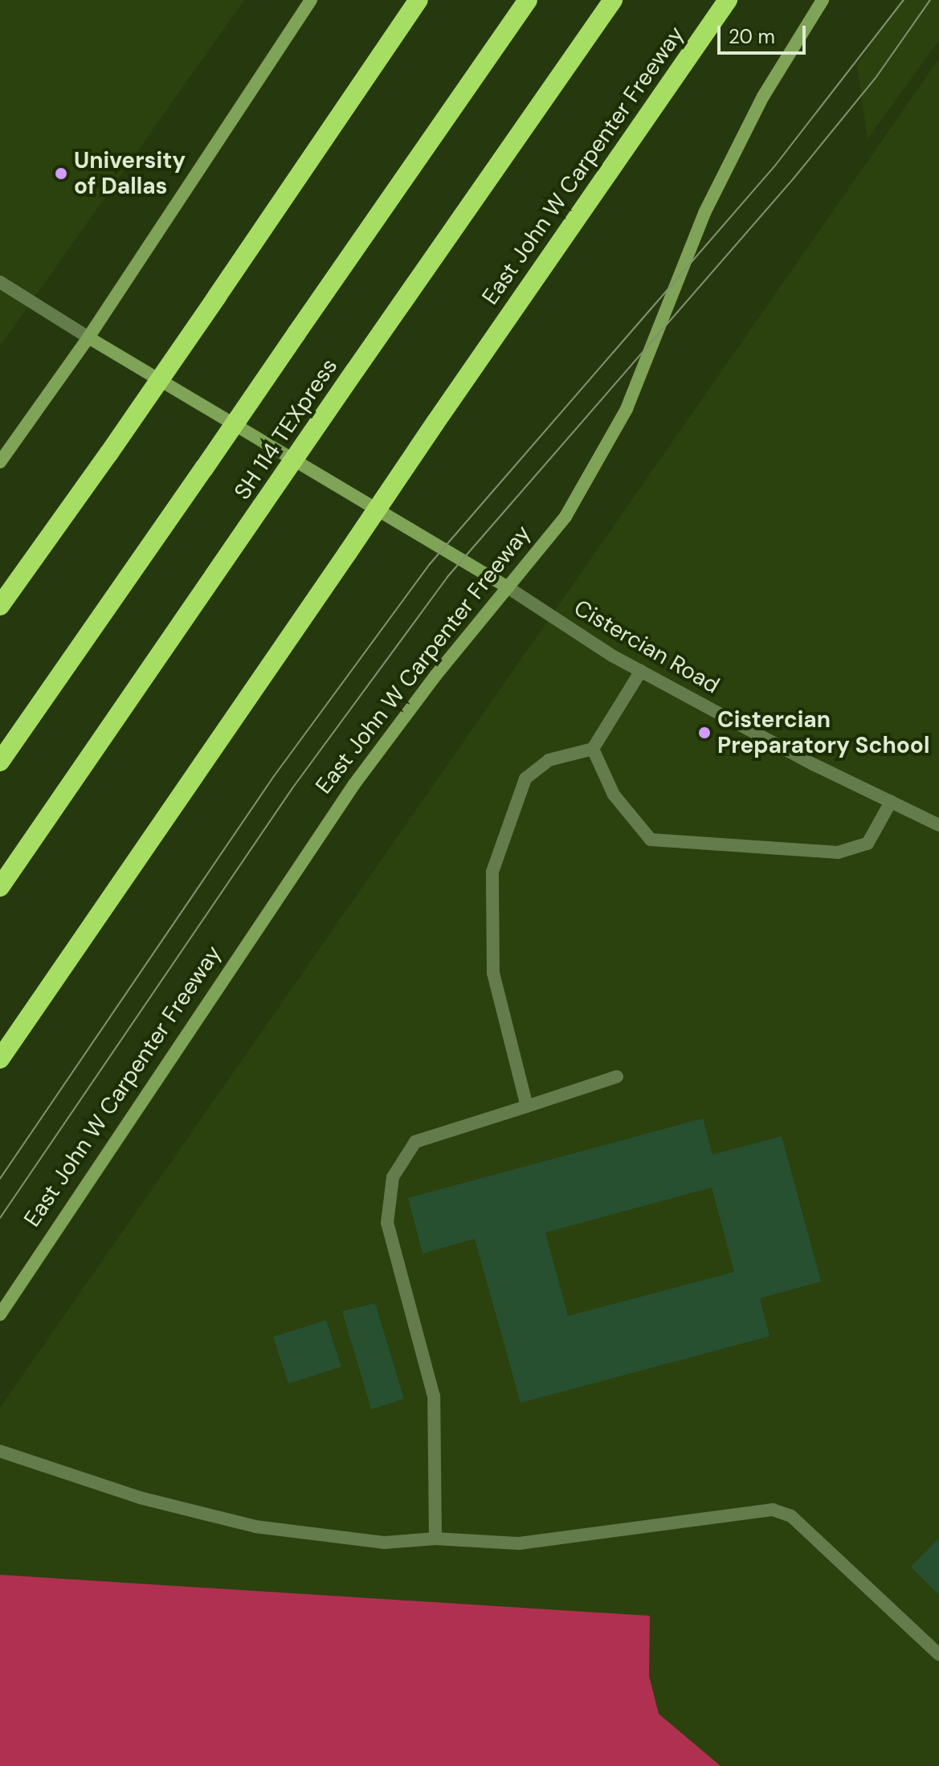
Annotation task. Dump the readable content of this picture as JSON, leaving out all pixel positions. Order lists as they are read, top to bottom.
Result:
{
  "streets": {
    "highway": ["East John W Carpenter Freeway", "SH 114 TEXpress"],
    "street": ["Cistercian Road"]
  },
  "crossings": [
    ["East John W Carpenter Freeway", "Cistercian Road"]
  ],
  "places": ["University of Dallas", "Cistercian Preparatory School"],
  "scale_bar": "20 m"
}
